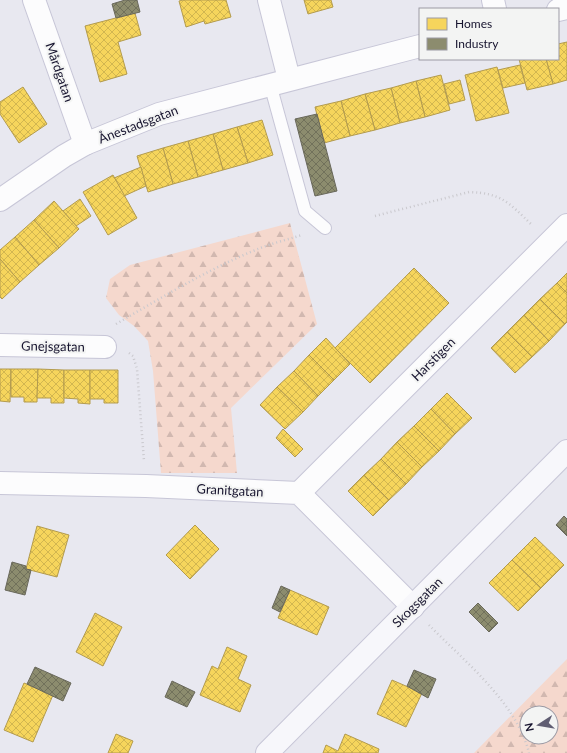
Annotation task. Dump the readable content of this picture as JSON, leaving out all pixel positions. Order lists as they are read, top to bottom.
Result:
{
  "streets": {
    "street": [
      "Mårdgatan",
      "Ånestadsgatan",
      "Gnejsgatan",
      "Harstigen",
      "Granitgatan",
      "Skogsgatan"
    ]
  },
  "crossings": [
    ["Mårdgatan", "Ånestadsgatan"],
    ["Harstigen", "Granitgatan"]
  ],
  "legend": ["Homes", "Industry"],
  "north": "left"
}
